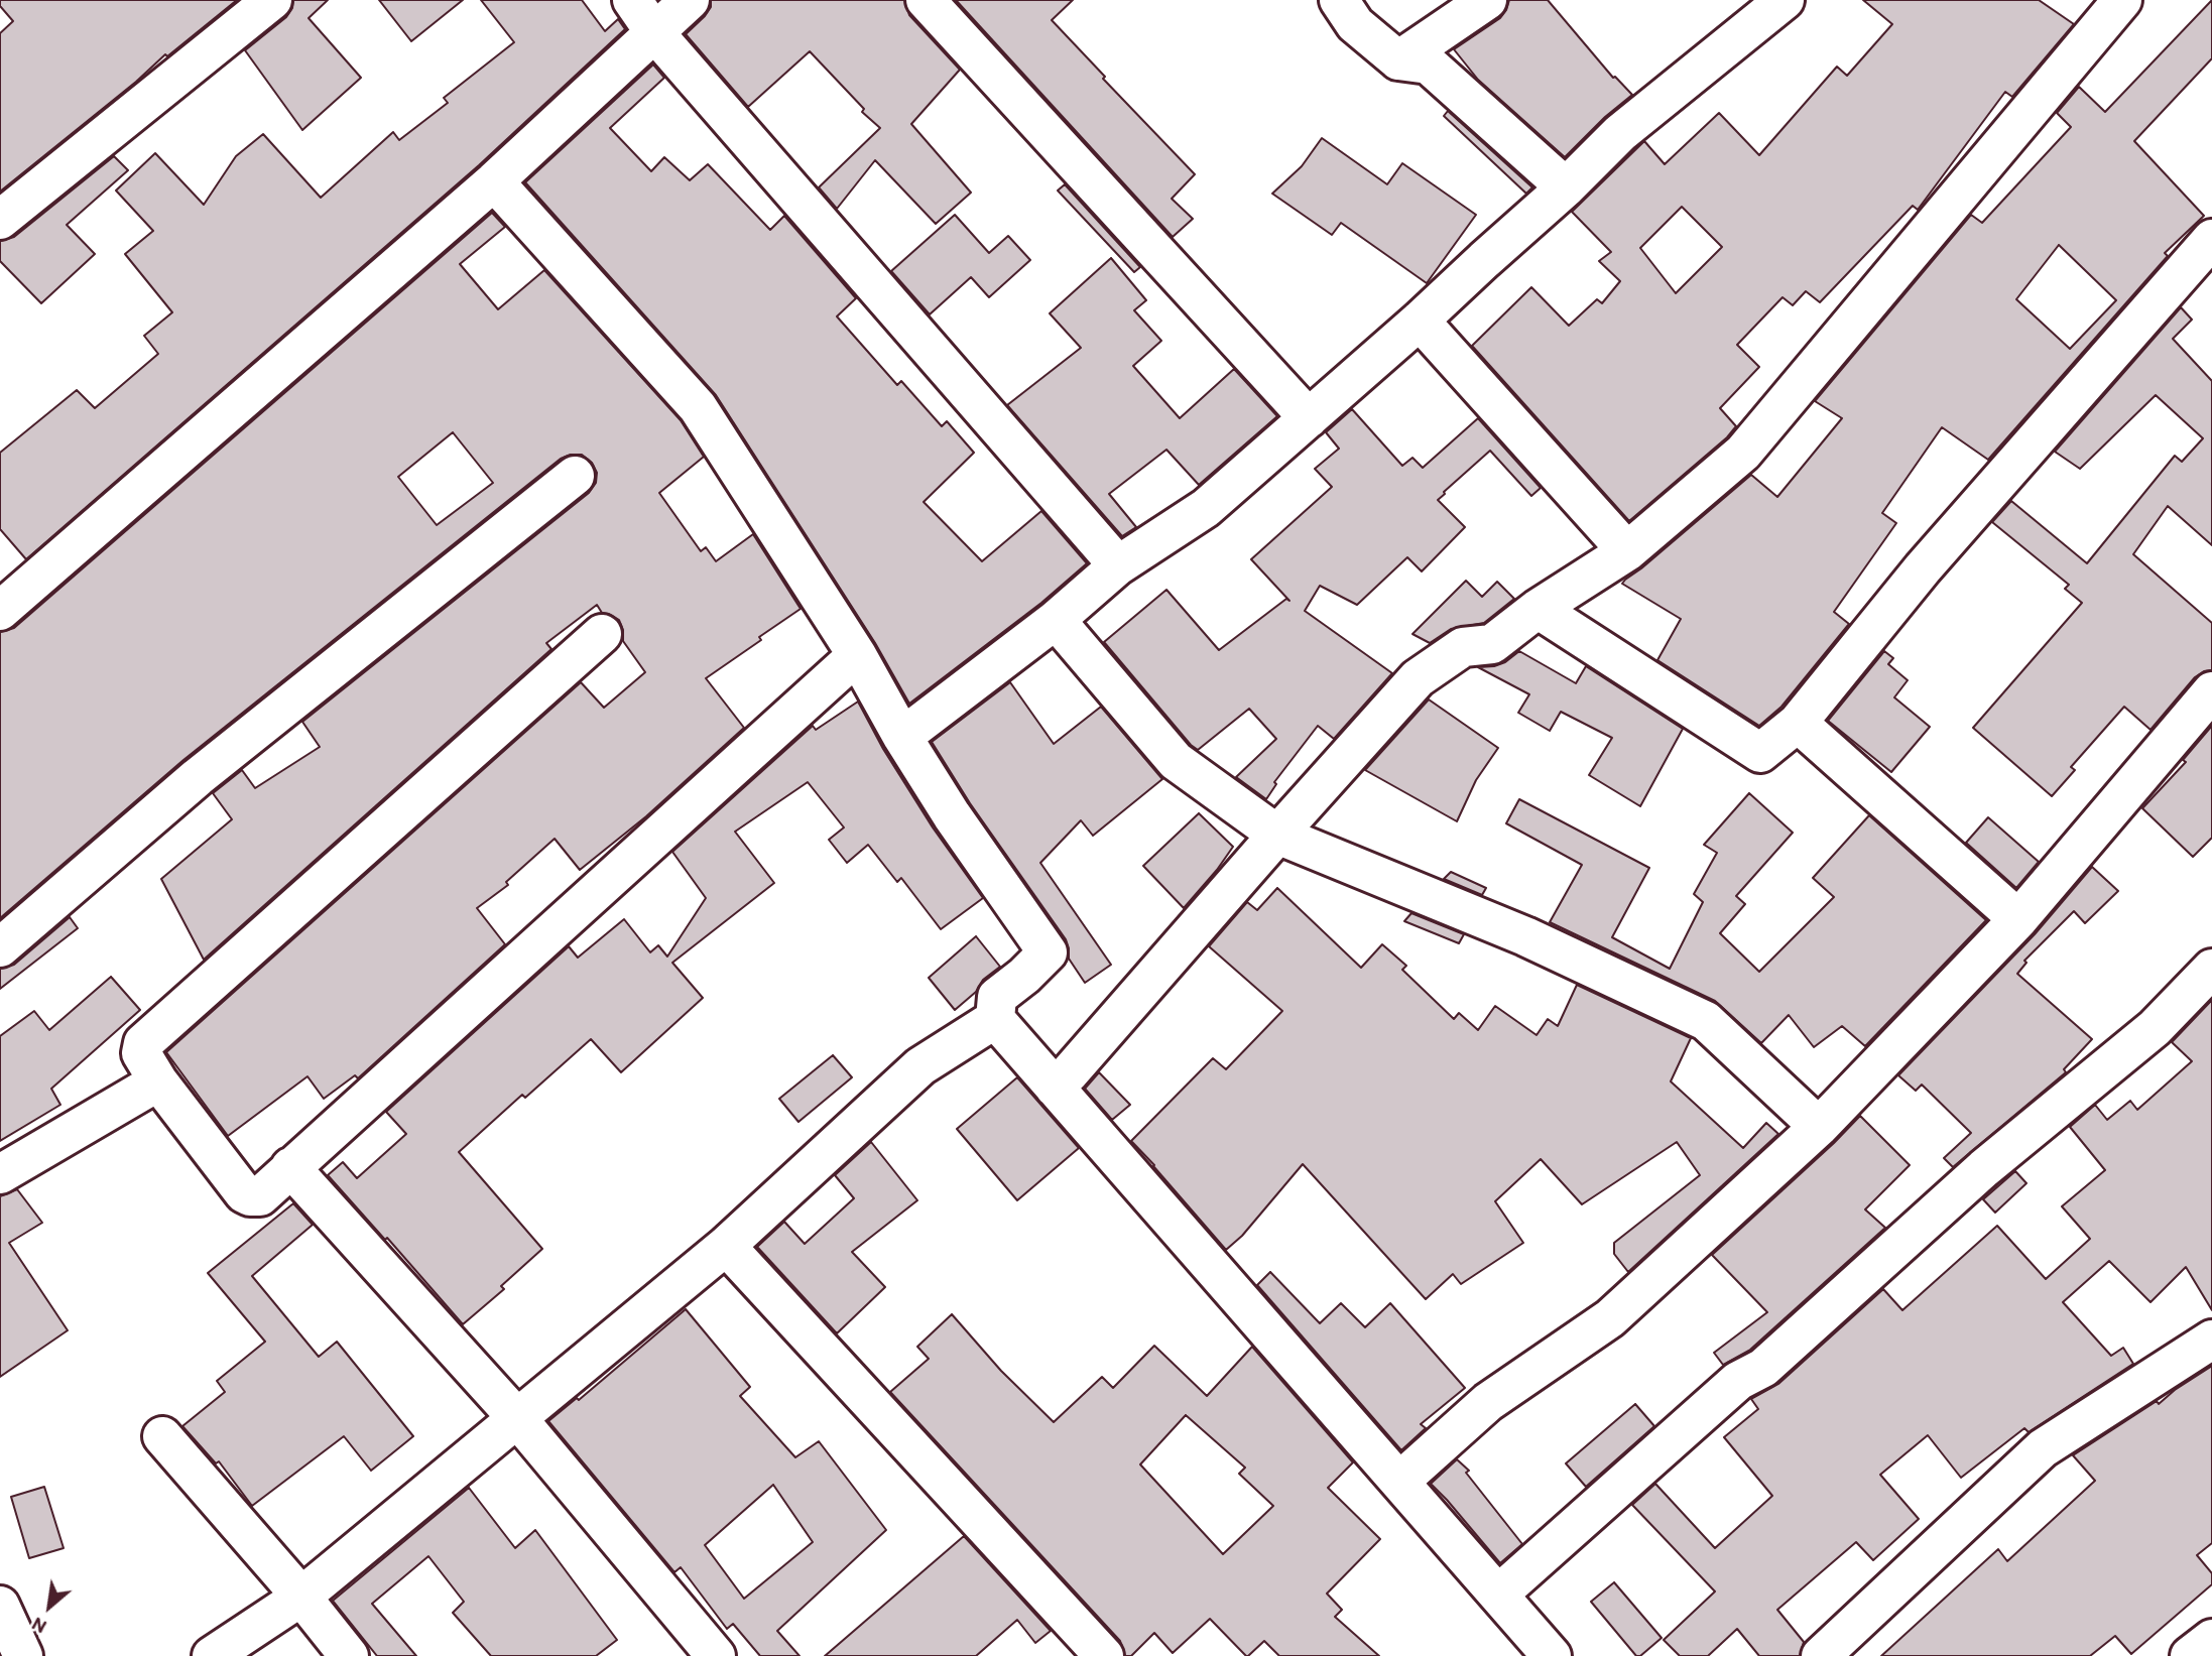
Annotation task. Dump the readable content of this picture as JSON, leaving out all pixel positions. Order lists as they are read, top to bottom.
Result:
{
  "north": "bottom left"
}
